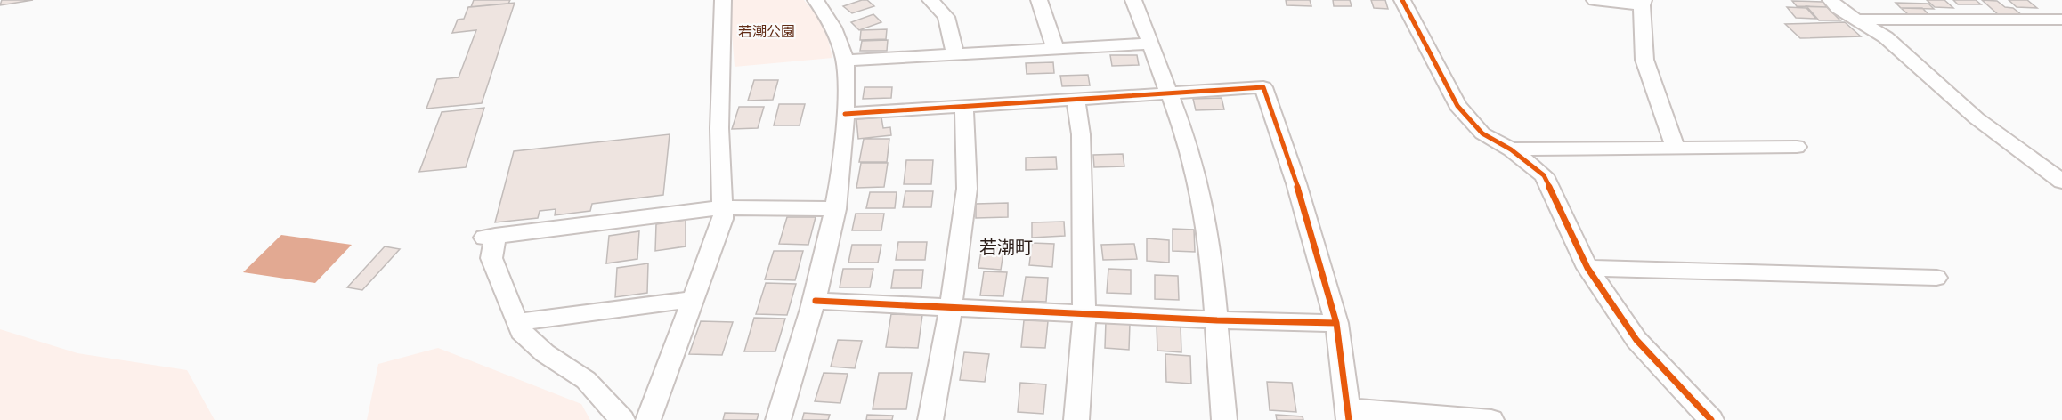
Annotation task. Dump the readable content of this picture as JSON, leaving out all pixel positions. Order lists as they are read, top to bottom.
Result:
{
  "districts": ["若潮町"],
  "parks": ["若潮公園"]
}
